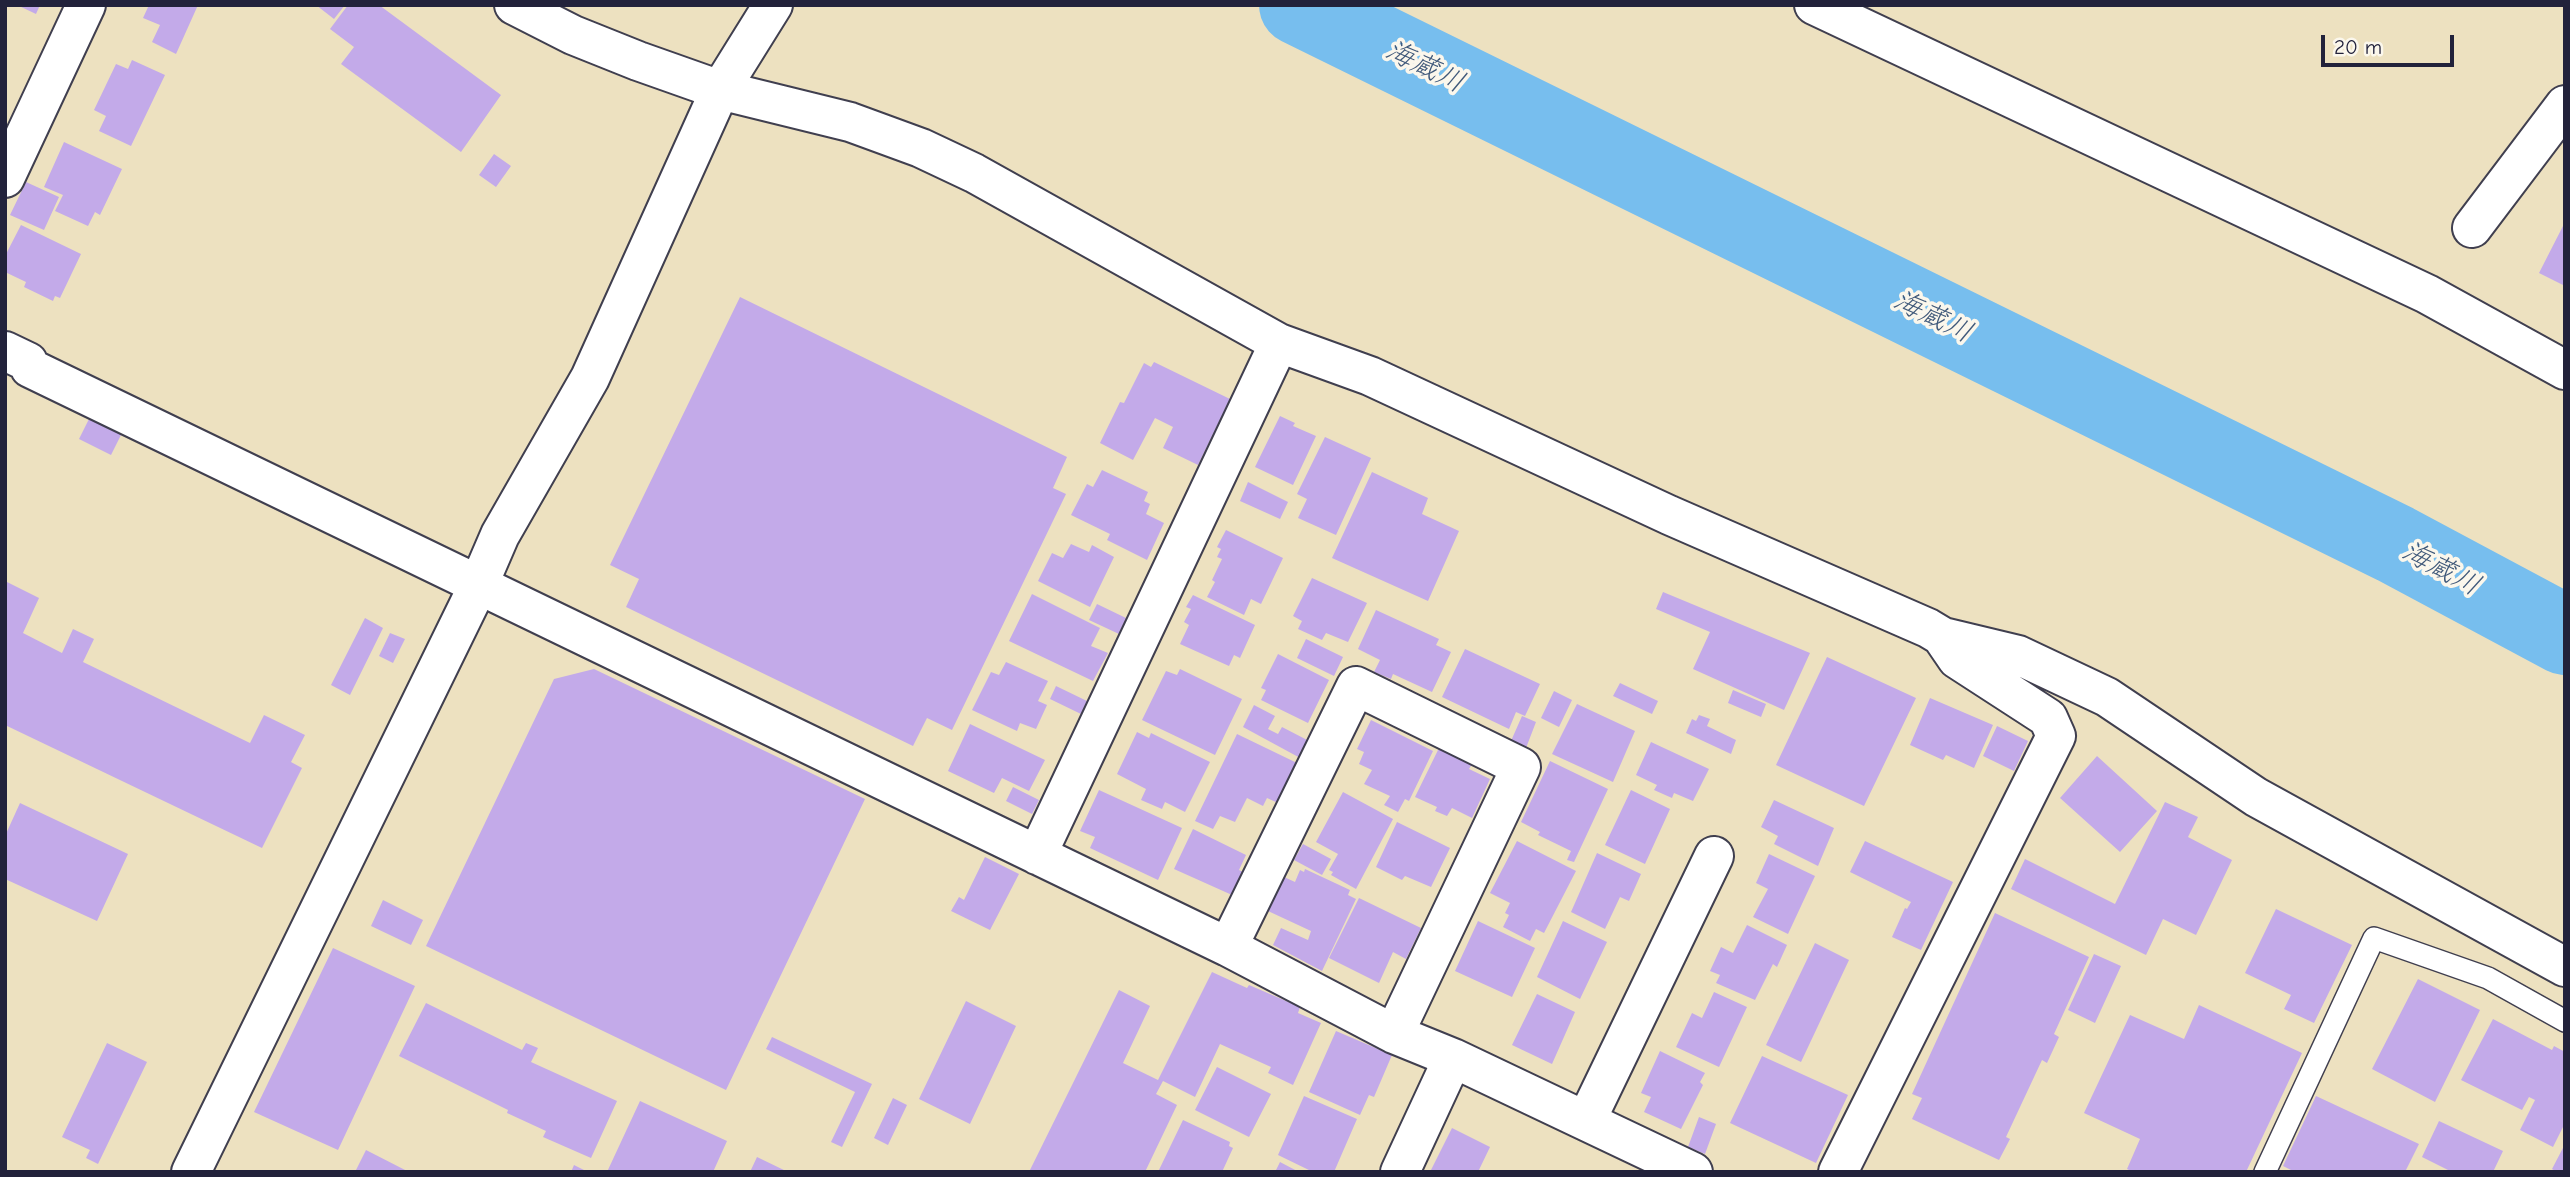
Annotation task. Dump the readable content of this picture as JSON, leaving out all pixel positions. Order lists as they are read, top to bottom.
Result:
{
  "water": ["海蔵川"],
  "scale_bar": "20 m"
}
